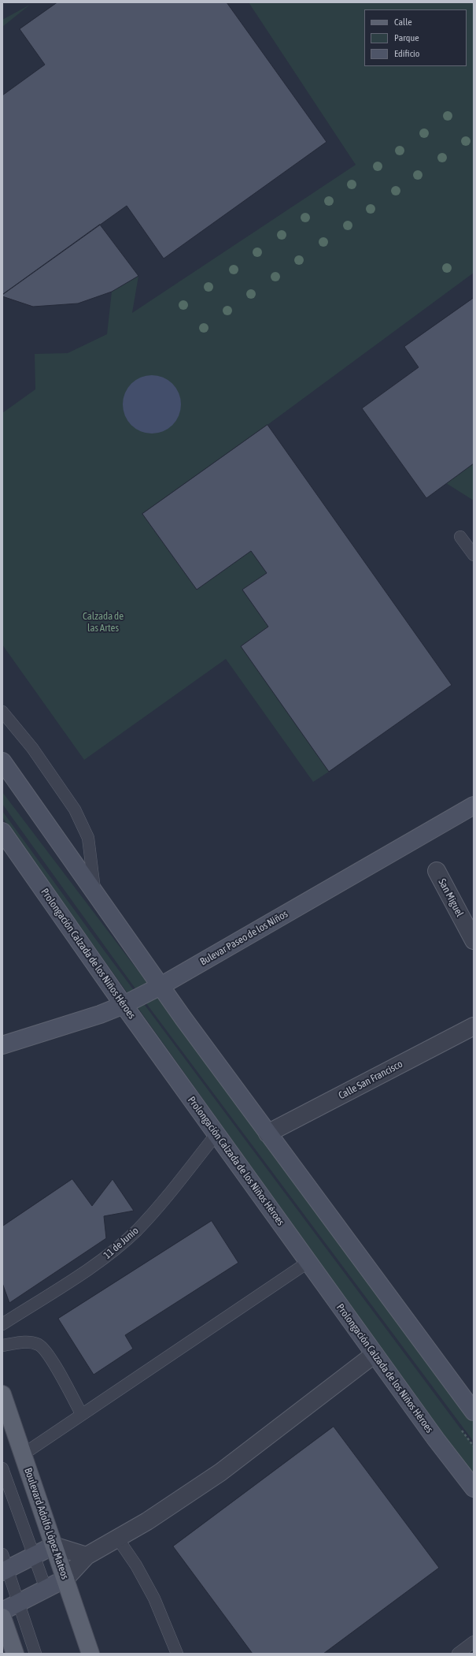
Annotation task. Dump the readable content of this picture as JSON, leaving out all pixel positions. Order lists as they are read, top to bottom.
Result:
{
  "streets": {
    "main road": ["Boulevard Adolfo López Mateos"],
    "street": [
      "San Miguel",
      "Bulevar Paseo de los Niños",
      "Prolongación Calzada de los Niños Héroes",
      "Calle San Francisco"
    ],
    "lane": ["11 de Junio"]
  },
  "crossings": [
    ["Bulevar Paseo de los Niños", "Prolongación Calzada de los Niños Héroes"],
    ["Prolongación Calzada de los Niños Héroes", "11 de Junio"]
  ],
  "parks": ["Calzada de las Artes"],
  "legend": ["Calle", "Parque", "Edificio"]
}
